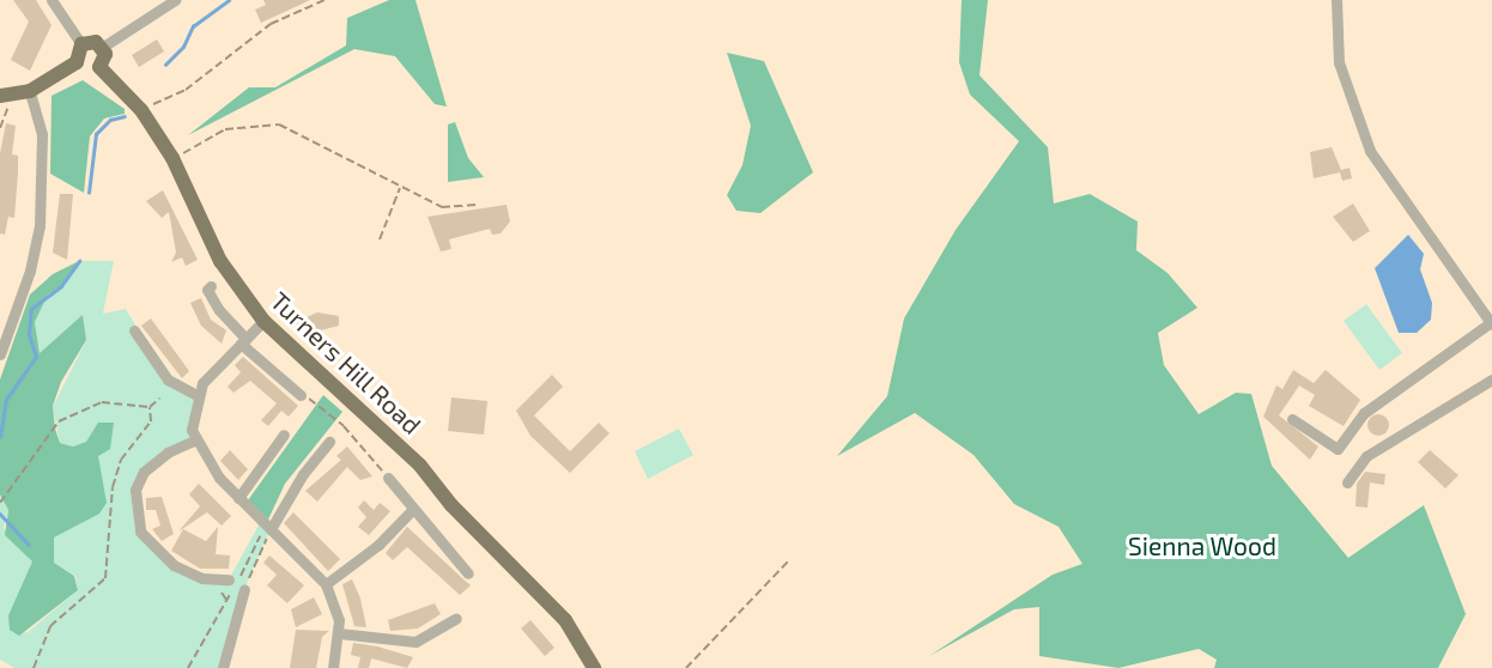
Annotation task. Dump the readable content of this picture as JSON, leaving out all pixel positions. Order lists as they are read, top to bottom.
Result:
{
  "streets": {
    "main road": ["Turners Hill Road"]
  },
  "parks": ["Sienna Wood"]
}
